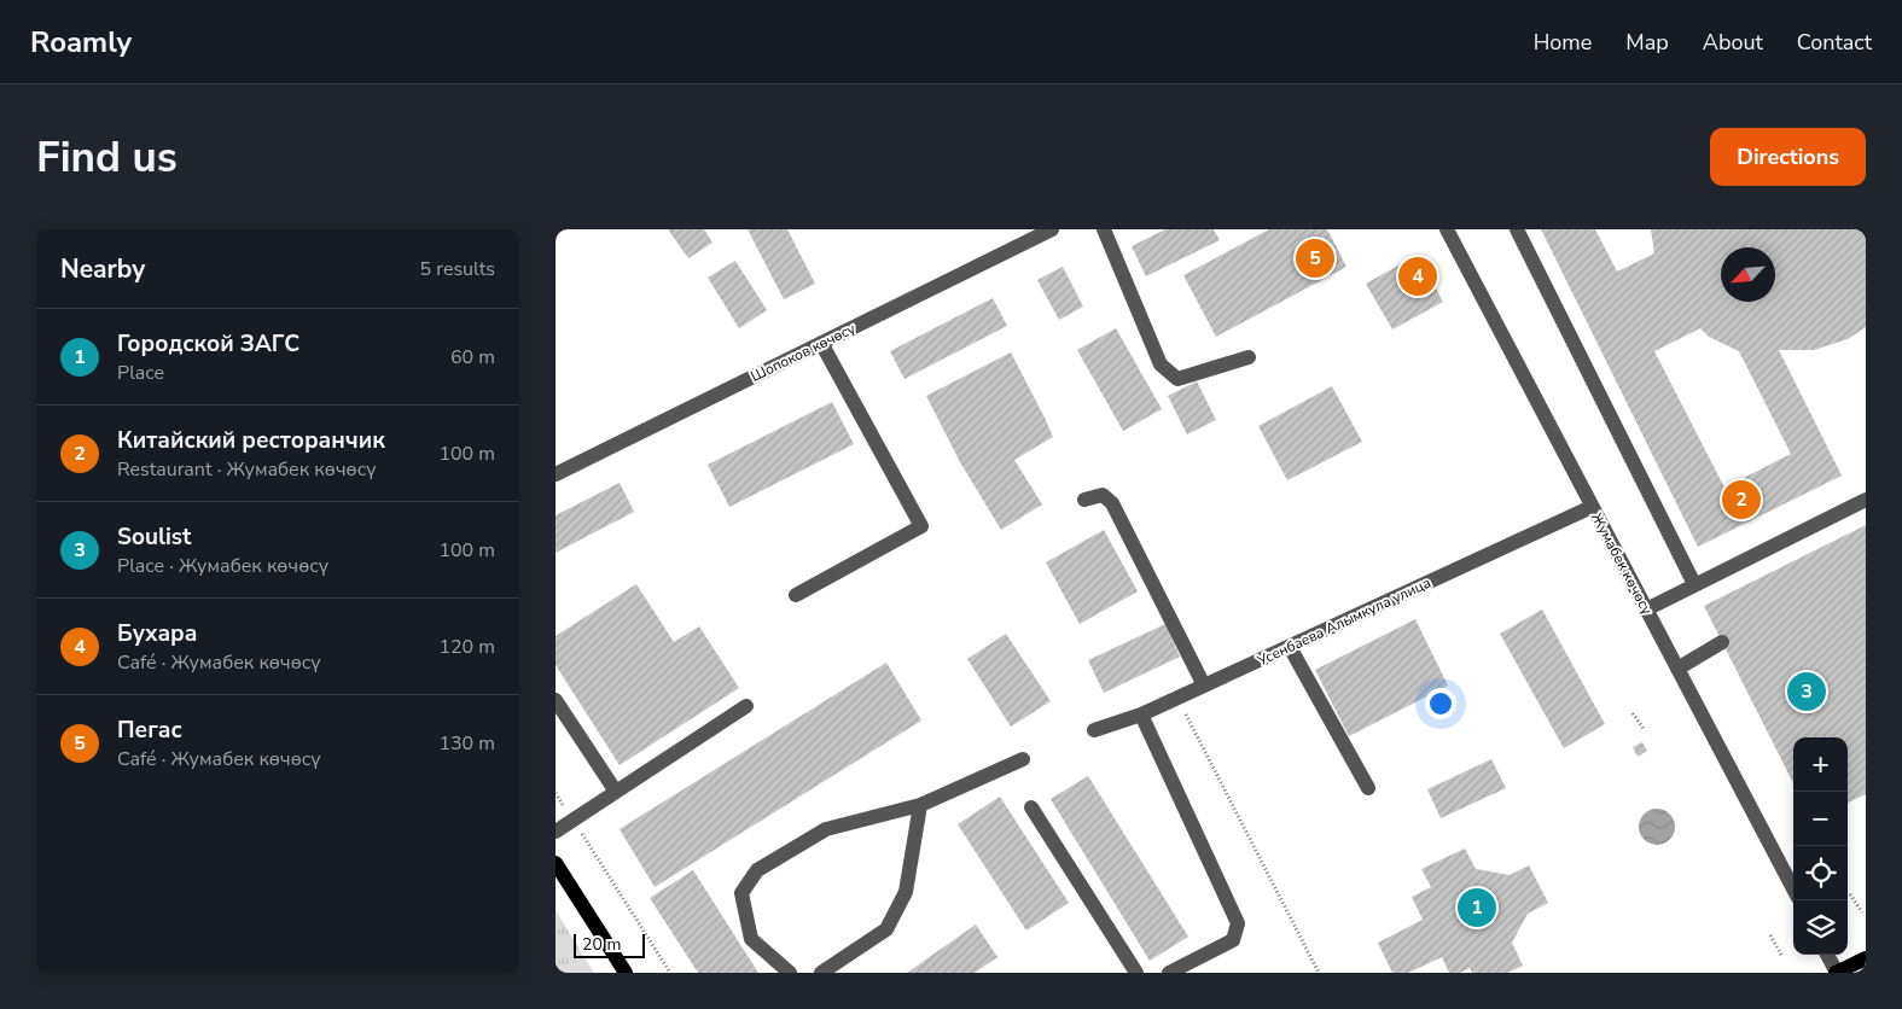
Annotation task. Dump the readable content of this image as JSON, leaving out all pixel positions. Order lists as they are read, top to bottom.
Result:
{
  "streets": {
    "street": ["Шопоков көчөсү", "Жумабек көчөсү", "Усенбаева Алымкула улица"]
  },
  "crossings": [
    ["Жумабек көчөсү", "Усенбаева Алымкула улица"]
  ],
  "scale_bar": "20 m",
  "north": "bottom left",
  "page": {
    "header": "Roamly",
    "nav": [
      "Home",
      "Map",
      "About",
      "Contact"
    ],
    "buttons": "Directions",
    "title": "Find us",
    "heading": ["Nearby", "5 results"],
    "pins": [
      "5",
      "4",
      "2",
      "3",
      "1"
    ],
    "list": [
      {
        "mark": "1",
        "name": "Городской ЗАГС",
        "note": "Place",
        "value": "60 m"
      },
      {
        "mark": "2",
        "name": "Китайский ресторанчик",
        "note": "Restaurant · Жумабек көчөсү",
        "value": "100 m"
      },
      {
        "mark": "3",
        "name": "Soulist",
        "note": "Place · Жумабек көчөсү",
        "value": "100 m"
      },
      {
        "mark": "4",
        "name": "Бухара",
        "note": "Café · Жумабек көчөсү",
        "value": "120 m"
      },
      {
        "mark": "5",
        "name": "Пегас",
        "note": "Café · Жумабек көчөсү",
        "value": "130 m"
      }
    ],
    "map_buttons": ["+", "−"],
    "scale": "20 m"
  }
}
